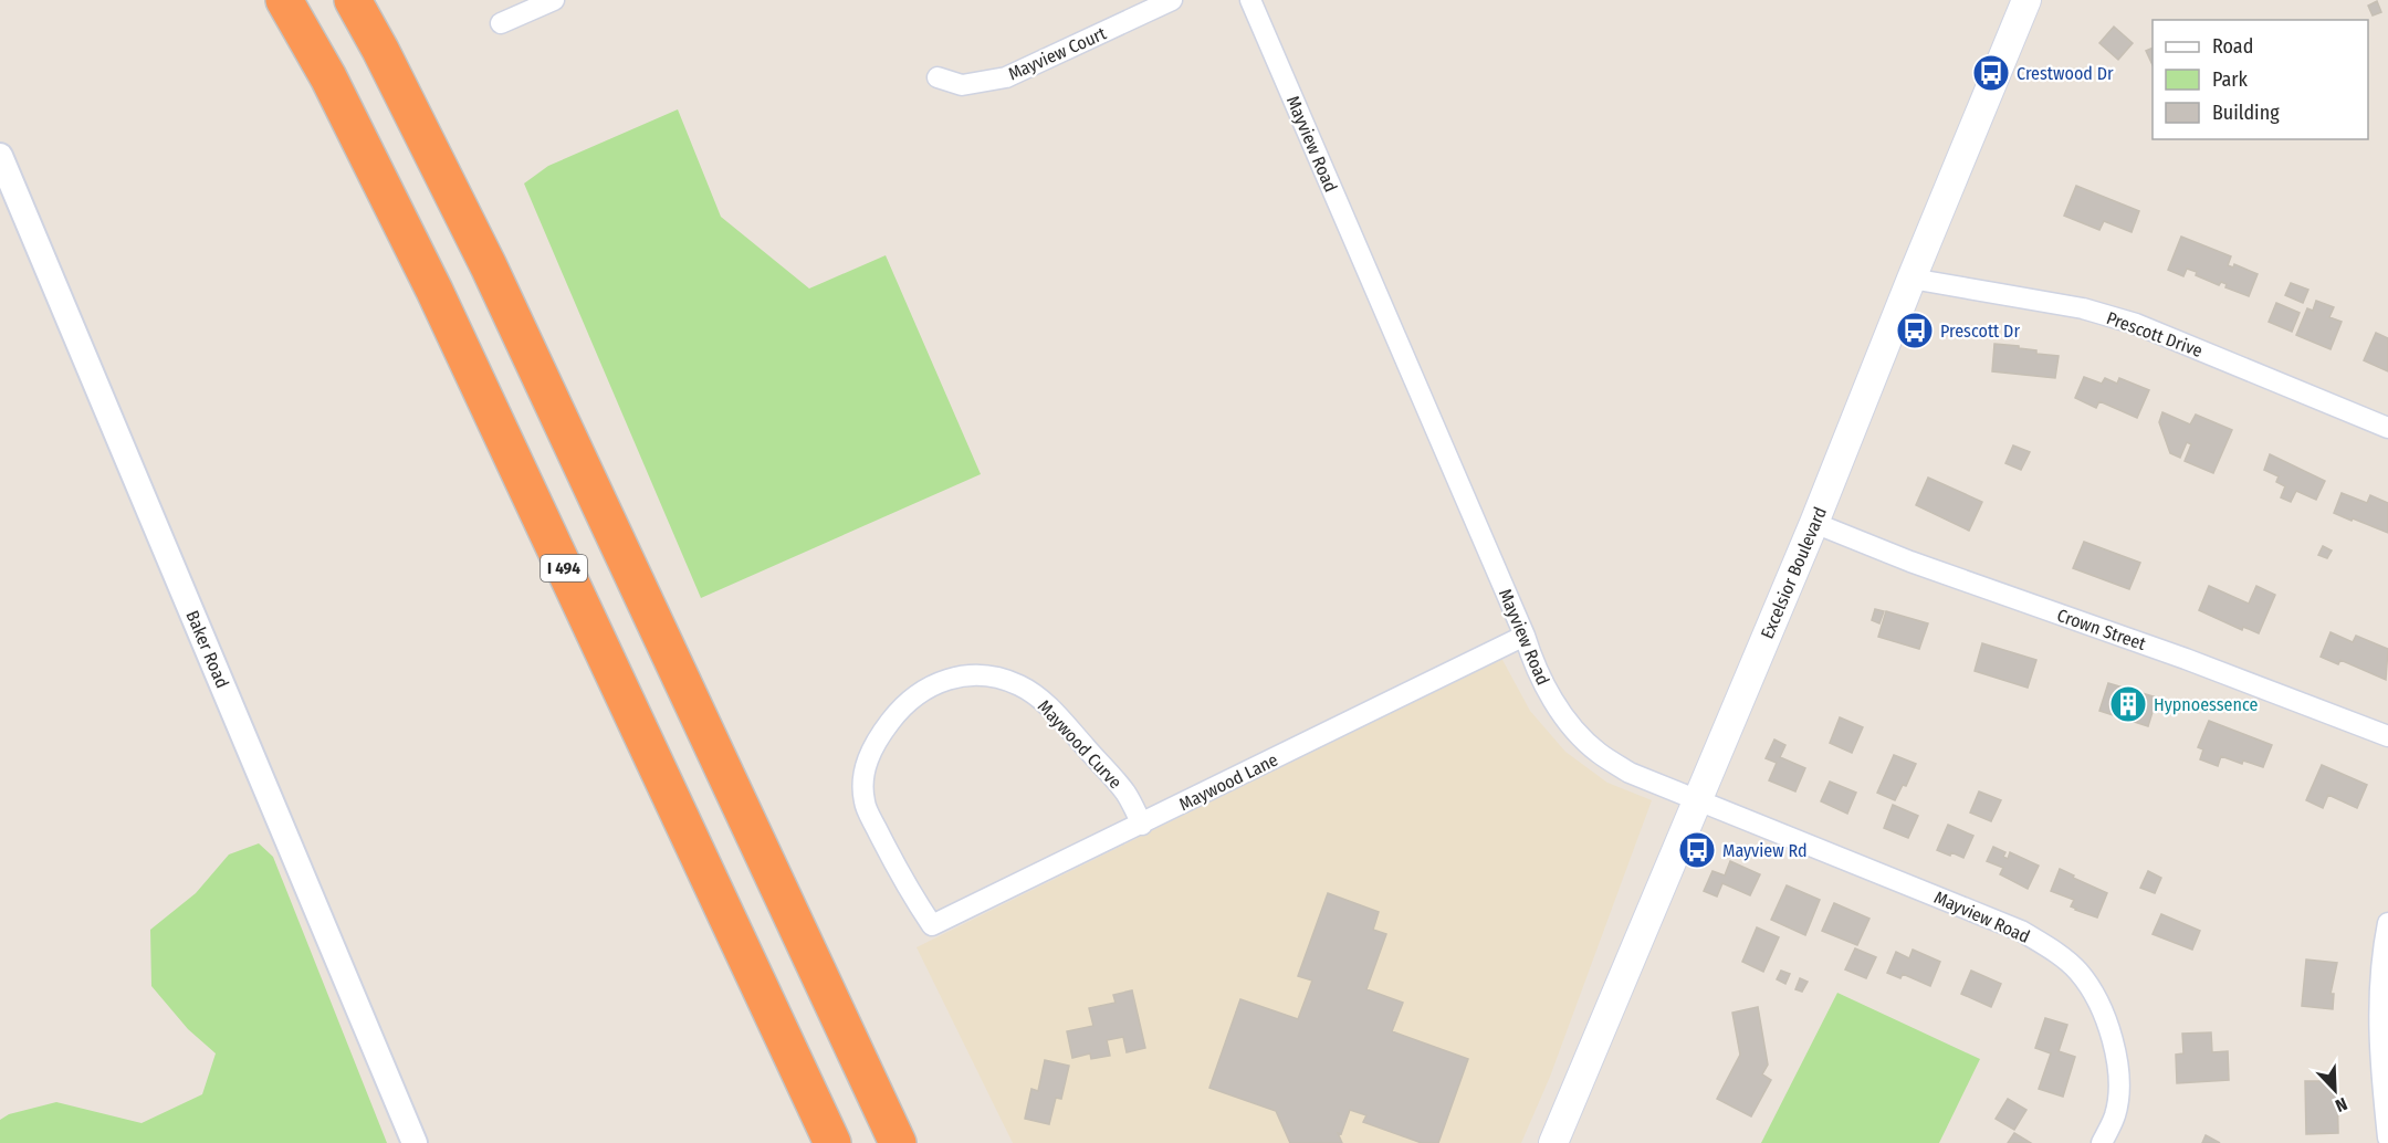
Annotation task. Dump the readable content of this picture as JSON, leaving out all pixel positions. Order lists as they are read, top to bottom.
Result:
{
  "streets": {
    "highway": ["I 494"],
    "main road": ["Excelsior Boulevard"],
    "street": [
      "Mayview Court",
      "Mayview Road",
      "Prescott Drive",
      "Crown Street",
      "Baker Road",
      "Maywood Curve",
      "Maywood Lane"
    ]
  },
  "crossings": [
    ["Mayview Road", "Excelsior Boulevard"],
    ["Mayview Road", "Maywood Lane"],
    ["Prescott Drive", "Excelsior Boulevard"],
    ["Excelsior Boulevard", "Crown Street"],
    ["Maywood Curve", "Maywood Lane"]
  ],
  "places": {
    "bus stop": ["Crestwood Dr", "Prescott Dr", "Mayview Rd"],
    "building": ["Hypnoessence"]
  },
  "legend": ["Road", "Park", "Building"],
  "north": "bottom right"
}
